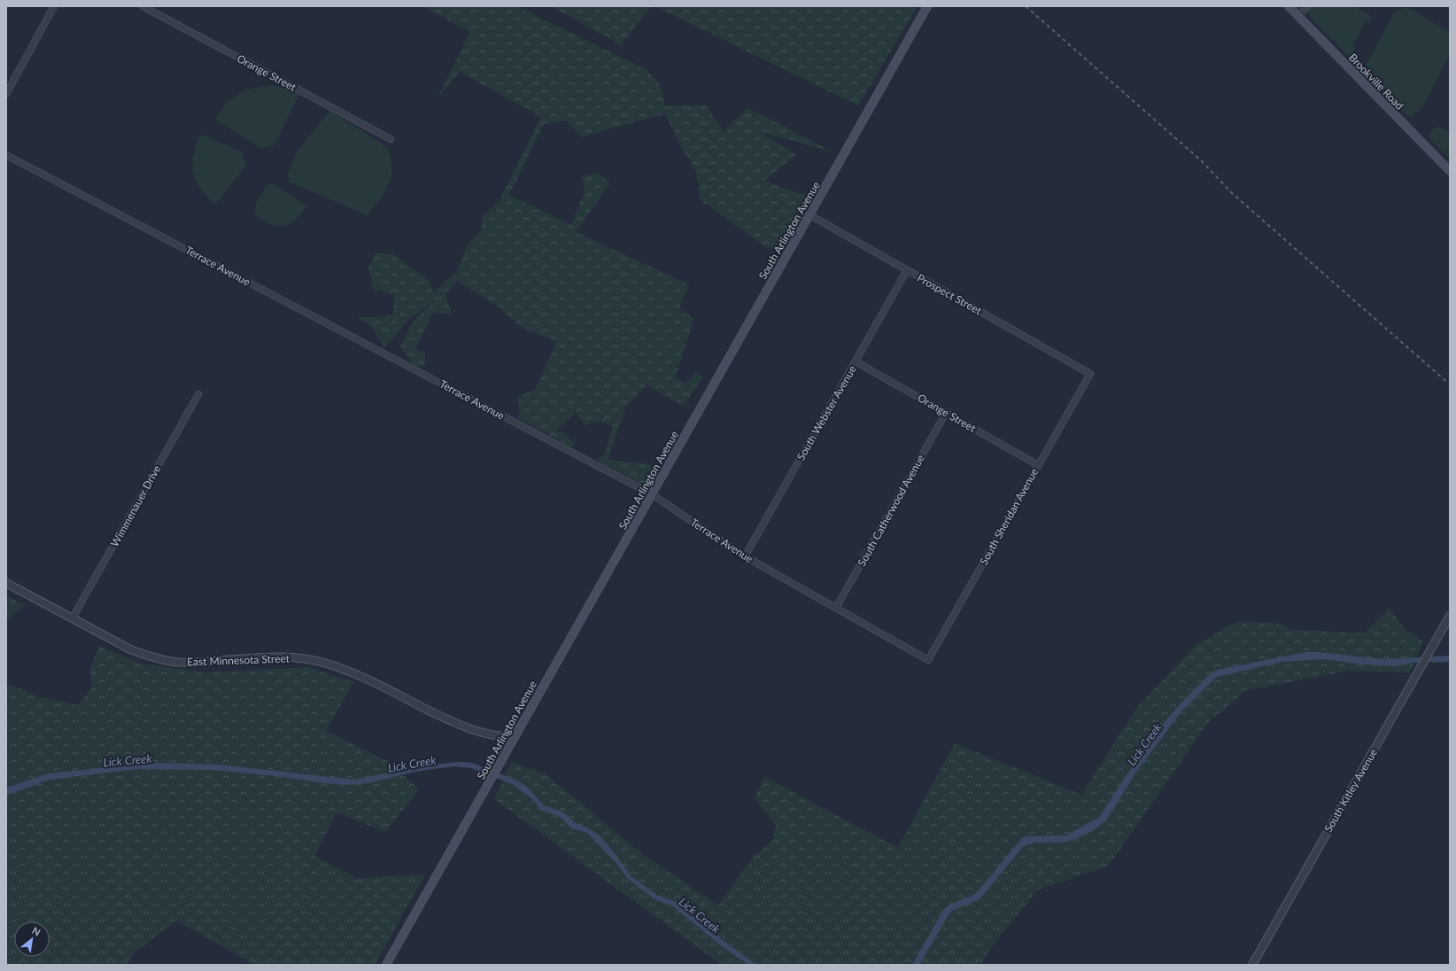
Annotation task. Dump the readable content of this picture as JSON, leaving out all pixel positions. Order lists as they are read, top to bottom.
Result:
{
  "streets": {
    "main road": ["Brookville Road", "South Arlington Avenue"],
    "street": [
      "Orange Street",
      "Terrace Avenue",
      "Prospect Street",
      "South Webster Avenue",
      "Wimmenauer Drive",
      "South Catherwood Avenue",
      "South Sheridan Avenue",
      "East Minnesota Street",
      "South Kitley Avenue"
    ]
  },
  "crossings": [
    ["Orange Street", "South Webster Avenue"],
    ["Orange Street", "South Catherwood Avenue"],
    ["Orange Street", "South Sheridan Avenue"],
    ["South Arlington Avenue", "Terrace Avenue"],
    ["South Arlington Avenue", "Prospect Street"],
    ["South Arlington Avenue", "East Minnesota Street"],
    ["Terrace Avenue", "South Webster Avenue"],
    ["Terrace Avenue", "South Catherwood Avenue"],
    ["Terrace Avenue", "South Sheridan Avenue"],
    ["Prospect Street", "South Webster Avenue"],
    ["Prospect Street", "South Sheridan Avenue"],
    ["Wimmenauer Drive", "East Minnesota Street"]
  ],
  "water": ["Lick Creek"],
  "north": "top right"
}
